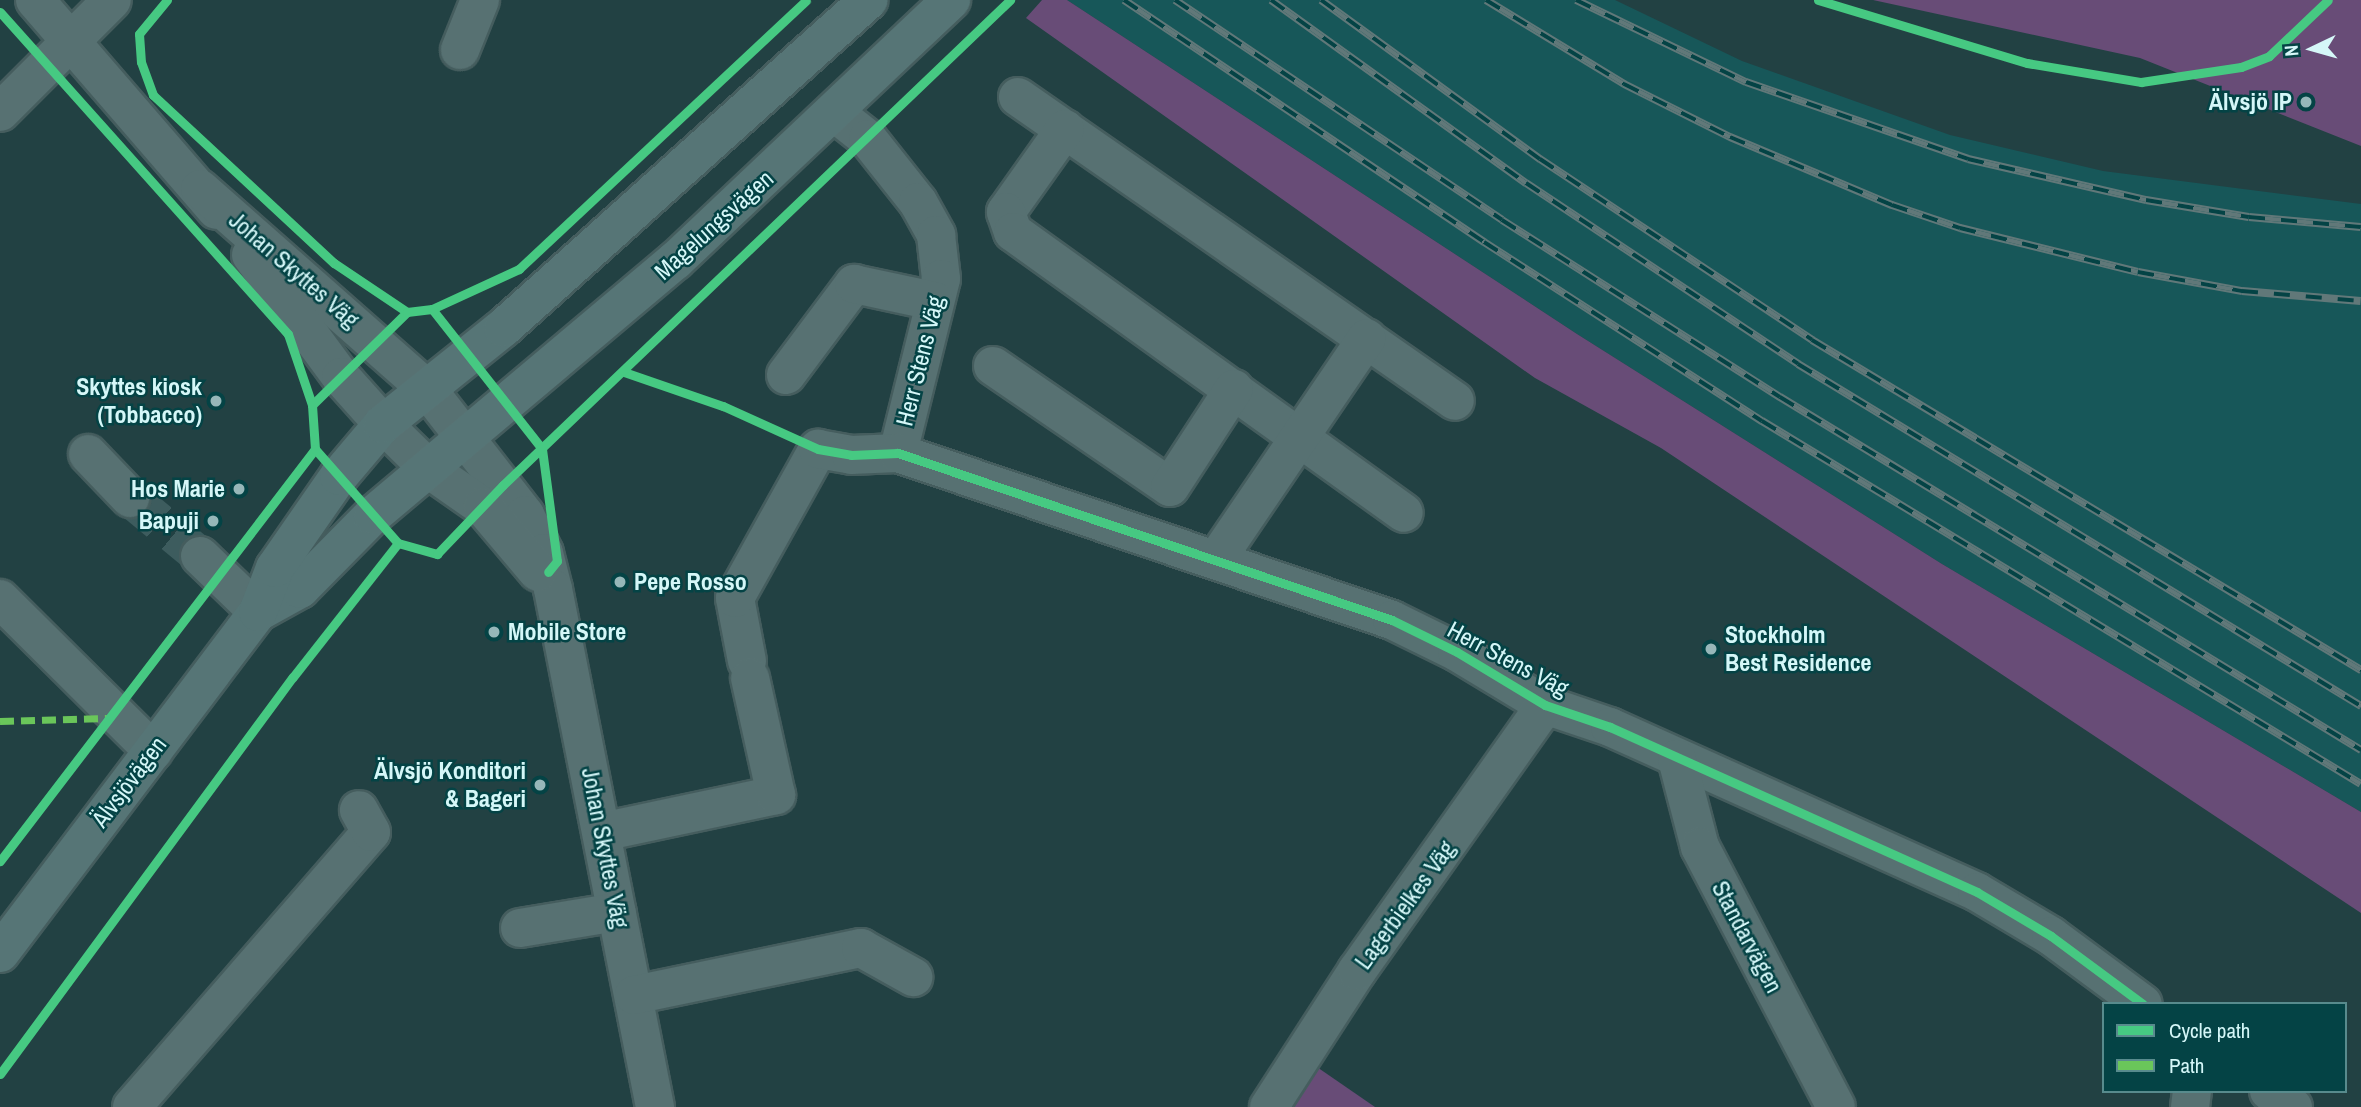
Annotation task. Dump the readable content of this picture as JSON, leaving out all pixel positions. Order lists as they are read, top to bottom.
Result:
{
  "streets": {
    "main road": ["Magelungsvägen", "Älvsjövägen"],
    "street": [
      "Johan Skyttes Väg",
      "Herr Stens Väg",
      "Lagerbielkes Väg",
      "Standarvägen"
    ]
  },
  "crossings": [
    ["Magelungsvägen", "Johan Skyttes Väg"],
    ["Magelungsvägen", "Herr Stens Väg"],
    ["Magelungsvägen", "Älvsjövägen"],
    ["Johan Skyttes Väg", "Älvsjövägen"],
    ["Herr Stens Väg", "Lagerbielkes Väg"],
    ["Herr Stens Väg", "Standarvägen"]
  ],
  "places": [
    "Älvsjö IP",
    "Skyttes kiosk (Tobbacco)",
    "Hos Marie",
    "Bapuji",
    "Pepe Rosso",
    "Mobile Store",
    "Stockholm Best Residence",
    "Älvsjö Konditori & Bageri"
  ],
  "legend": ["Cycle path", "Path"],
  "north": "left"
}
